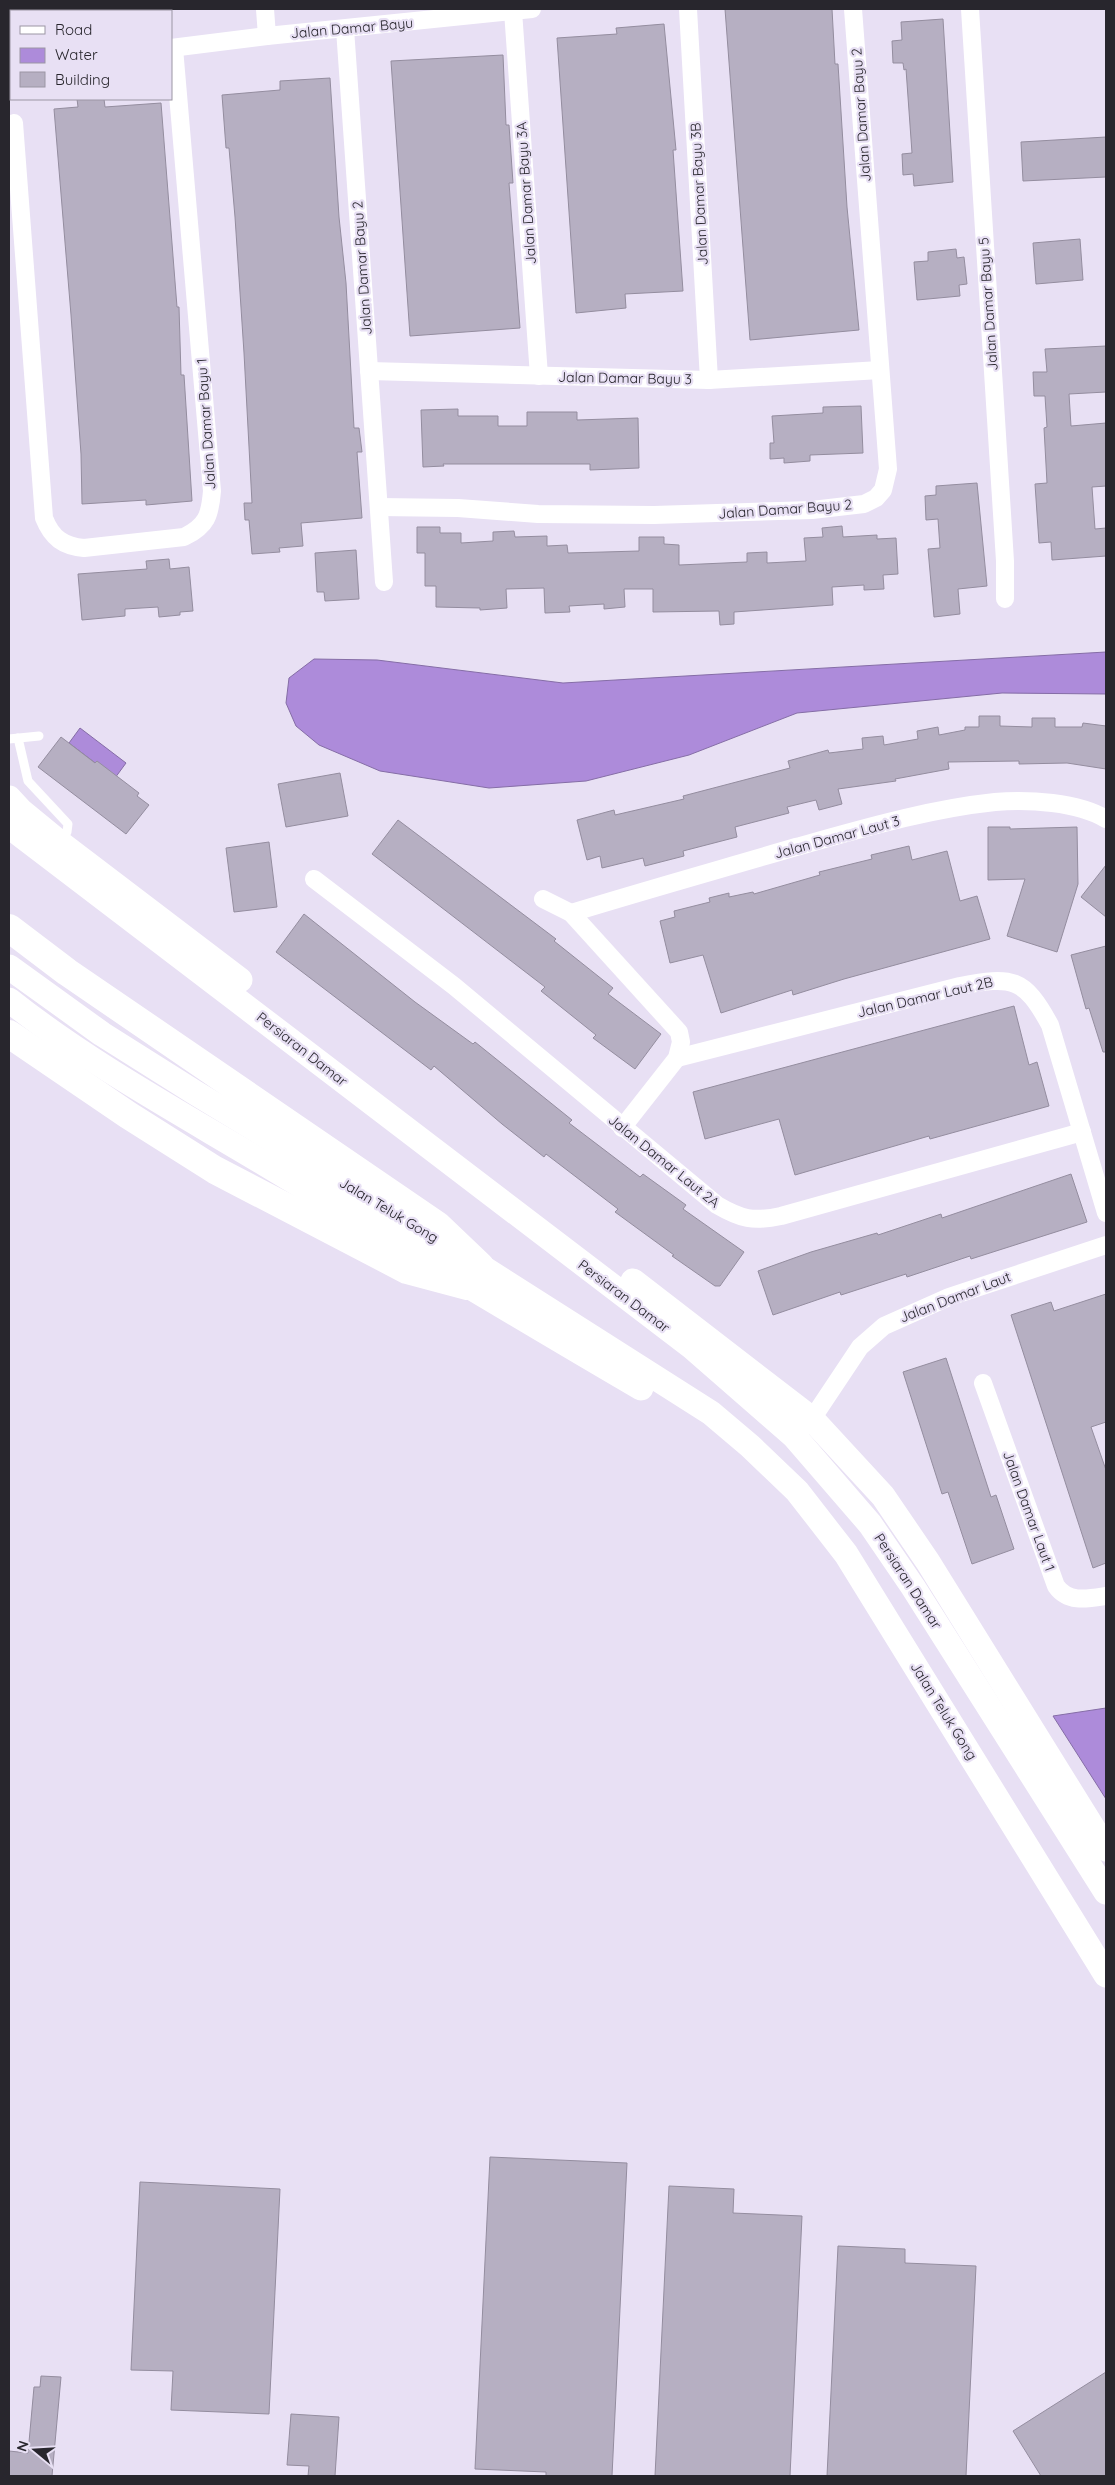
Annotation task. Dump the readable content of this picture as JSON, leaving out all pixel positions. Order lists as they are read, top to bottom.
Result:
{
  "streets": {
    "street": [
      "Jalan Damar Bayu",
      "Jalan Damar Bayu 2",
      "Jalan Damar Bayu 3A",
      "Jalan Damar Bayu 3B",
      "Jalan Damar Bayu 5",
      "Jalan Damar Bayu 3",
      "Jalan Damar Bayu 1",
      "Jalan Damar Laut 3",
      "Jalan Damar Laut 2B",
      "Persiaran Damar",
      "Jalan Damar Laut 2A",
      "Jalan Teluk Gong",
      "Jalan Damar Laut",
      "Jalan Damar Laut 1"
    ]
  },
  "crossings": [
    ["Jalan Damar Bayu", "Jalan Damar Bayu 2"],
    ["Jalan Damar Bayu", "Jalan Damar Bayu 3A"],
    ["Jalan Damar Bayu", "Jalan Damar Bayu 1"],
    ["Jalan Damar Bayu 2", "Jalan Damar Bayu 3"],
    ["Jalan Damar Bayu 3A", "Jalan Damar Bayu 3"],
    ["Jalan Damar Bayu 3B", "Jalan Damar Bayu 3"],
    ["Jalan Damar Laut 2B", "Jalan Damar Laut 2A"],
    ["Persiaran Damar", "Jalan Damar Laut"]
  ],
  "legend": ["Road", "Water", "Building"],
  "north": "left"
}
